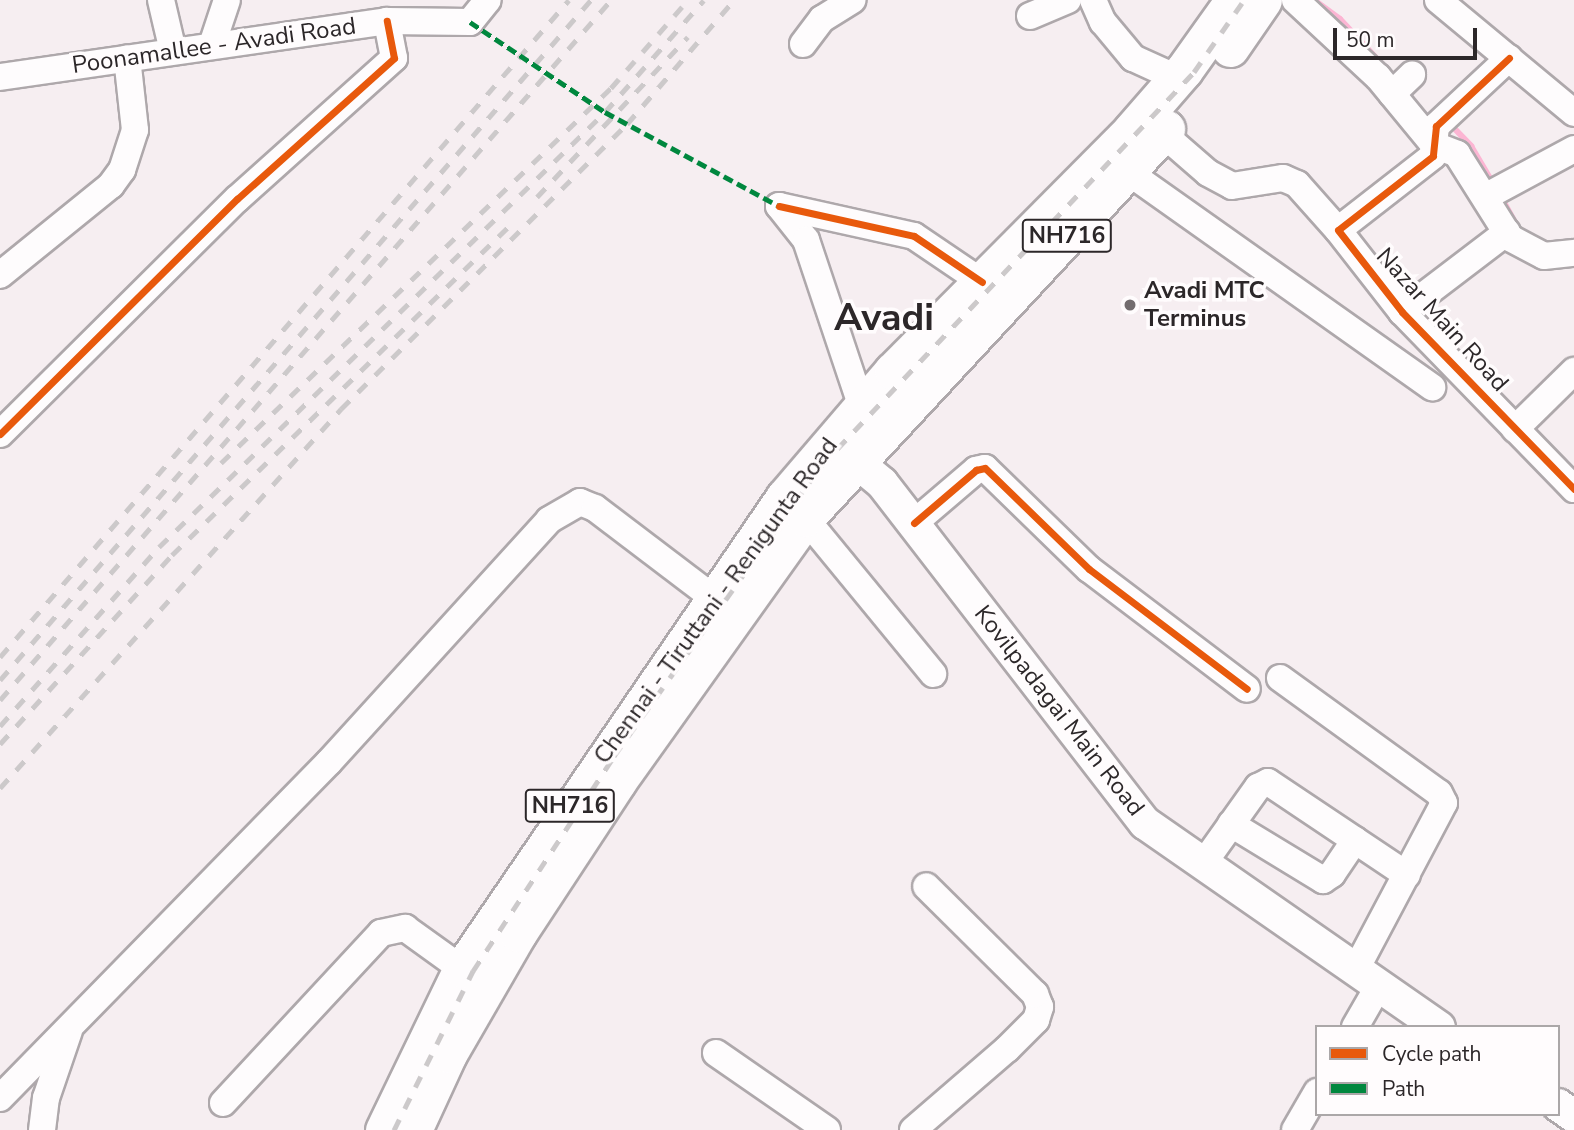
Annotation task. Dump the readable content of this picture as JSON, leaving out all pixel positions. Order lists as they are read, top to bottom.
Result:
{
  "streets": {
    "highway": ["NH716", "Chennai - Tiruttani - Renigunta Road"],
    "main road": ["Kovilpadagai Main Road"],
    "street": ["Poonamallee - Avadi Road", "Nazar Main Road"]
  },
  "crossings": [
    ["Nazar Main Road", "Chennai - Tiruttani - Renigunta Road"],
    ["Chennai - Tiruttani - Renigunta Road", "Kovilpadagai Main Road"]
  ],
  "districts": ["Avadi"],
  "places": ["Avadi MTC Terminus"],
  "legend": ["Cycle path", "Path"],
  "scale_bar": "50 m"
}
